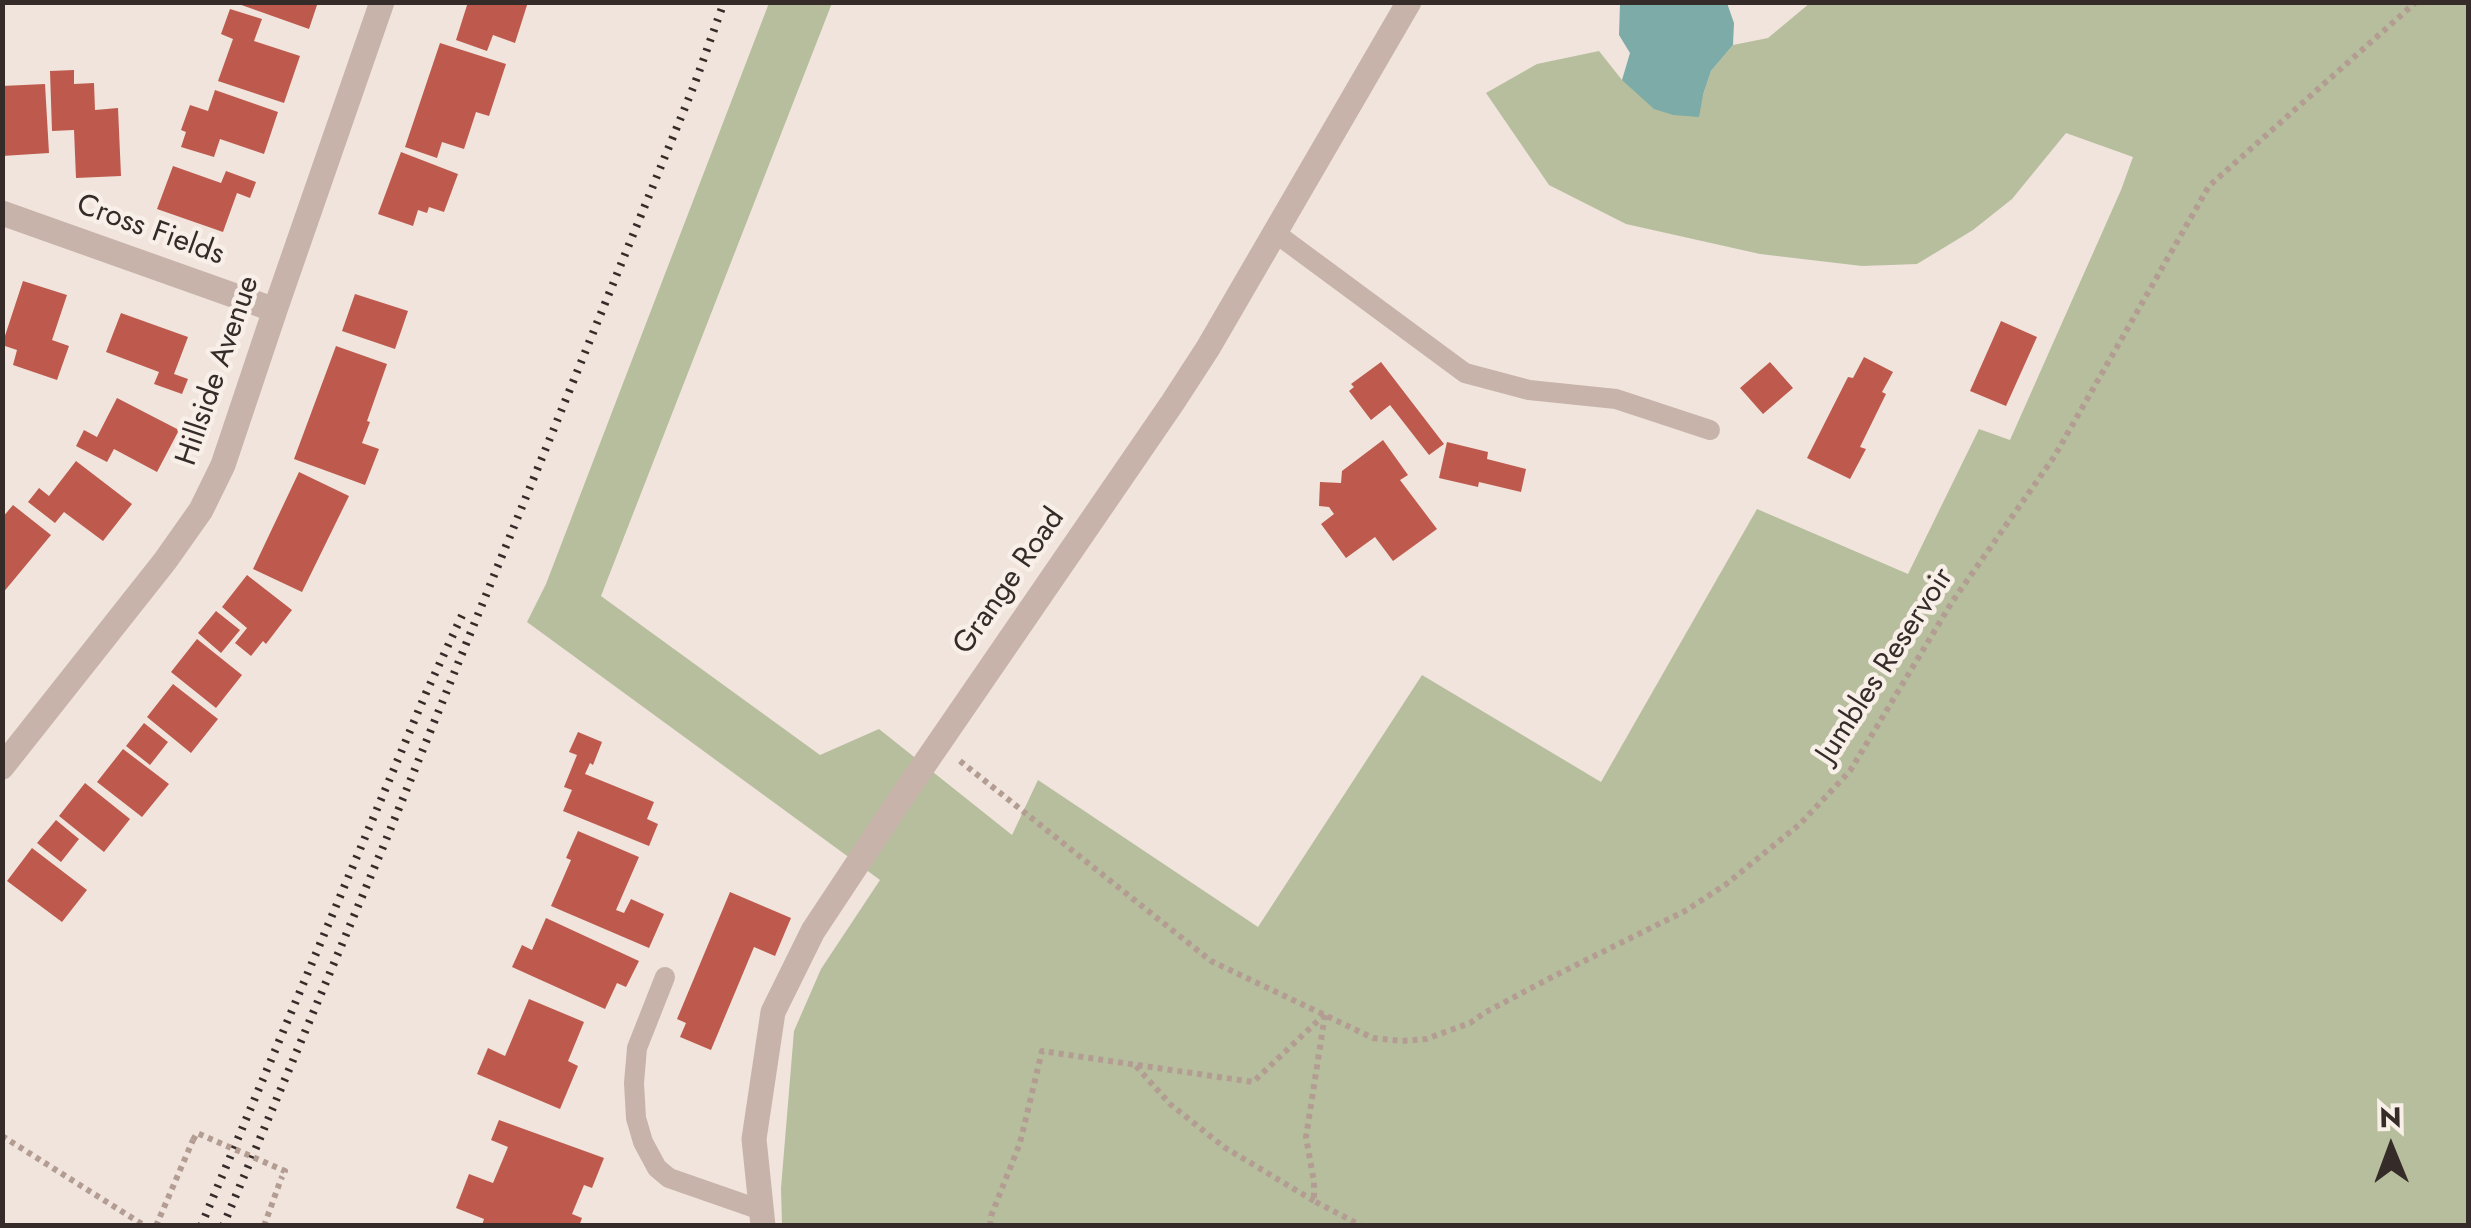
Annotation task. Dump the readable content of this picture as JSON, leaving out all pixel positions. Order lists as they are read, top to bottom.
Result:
{
  "streets": {
    "street": ["Cross Fields", "Hillside Avenue", "Grange Road"],
    "path": ["Jumbles Reservoir"]
  },
  "crossings": [
    ["Cross Fields", "Hillside Avenue"],
    ["Grange Road", "Jumbles Reservoir"]
  ],
  "north": "top"
}
